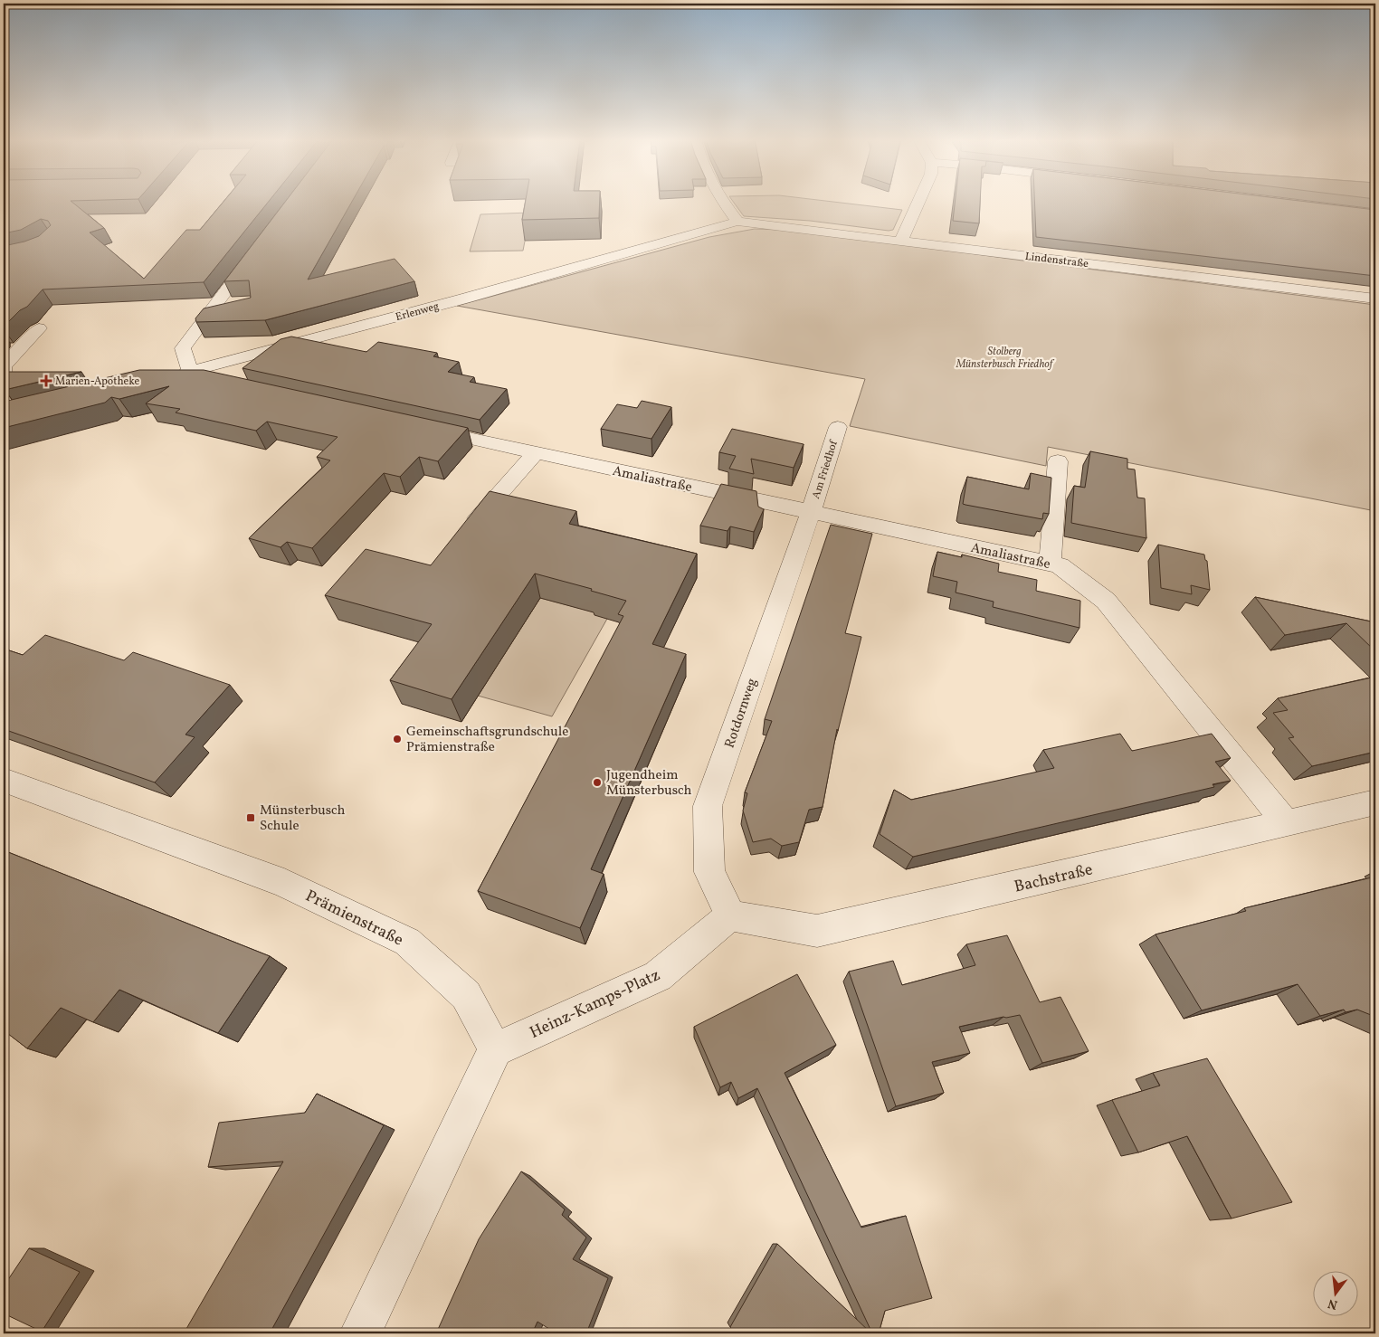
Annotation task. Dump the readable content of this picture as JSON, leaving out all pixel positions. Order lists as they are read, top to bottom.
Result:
{
  "streets": {
    "street": [
      "Lindenstraße",
      "Erlenweg",
      "Am Friedhof",
      "Amaliastraße",
      "Rotdornweg",
      "Bachstraße",
      "Prämienstraße",
      "Heinz-Kamps-Platz"
    ]
  },
  "crossings": [
    ["Lindenstraße", "Erlenweg"],
    ["Am Friedhof", "Amaliastraße"],
    ["Am Friedhof", "Rotdornweg"],
    ["Amaliastraße", "Rotdornweg"],
    ["Amaliastraße", "Bachstraße"],
    ["Rotdornweg", "Bachstraße"],
    ["Rotdornweg", "Heinz-Kamps-Platz"],
    ["Bachstraße", "Heinz-Kamps-Platz"],
    ["Prämienstraße", "Heinz-Kamps-Platz"]
  ],
  "parks": ["Stolberg Münsterbusch Friedhof"],
  "places": {
    "health": ["Marien-Apotheke"],
    "other": ["Gemeinschaftsgrundschule Prämienstraße", "Jugendheim Münsterbusch"],
    "transit": ["Münsterbusch Schule"]
  },
  "north": "bottom"
}
